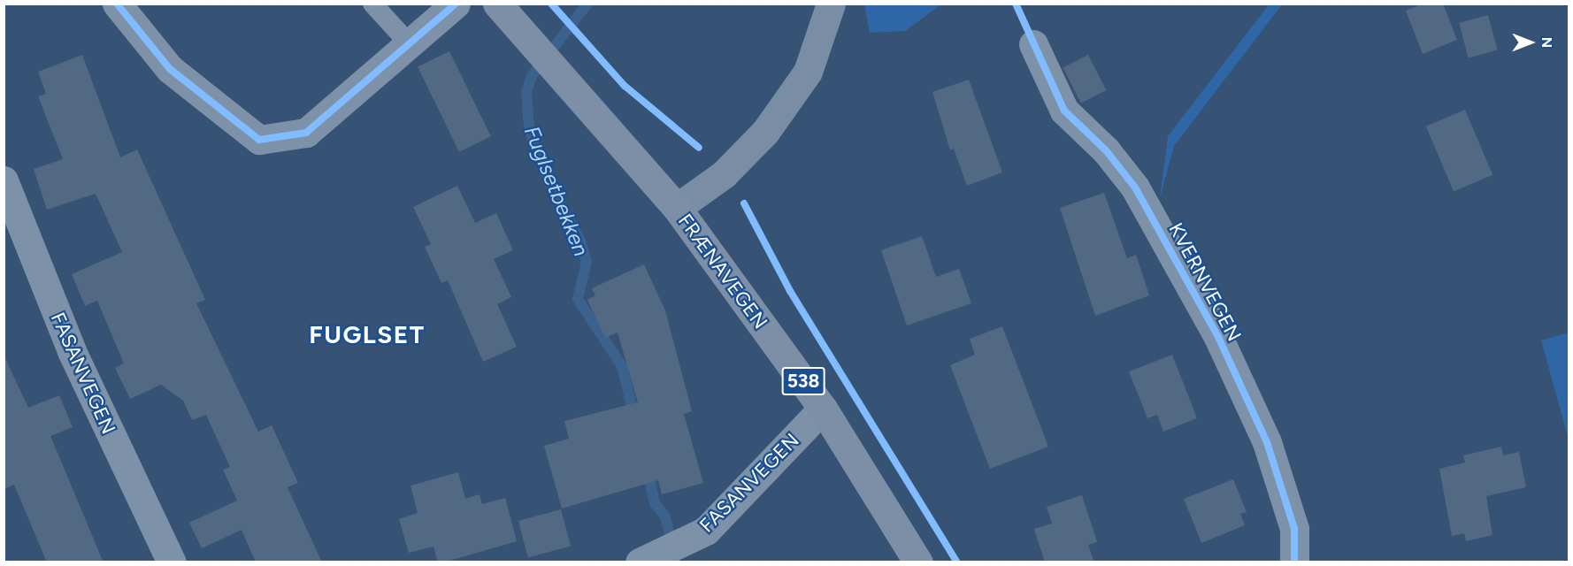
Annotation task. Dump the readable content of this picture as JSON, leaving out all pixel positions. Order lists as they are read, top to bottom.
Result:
{
  "streets": {
    "main road": ["FRÆNAVEGEN", "538"],
    "street": ["KVERNVEGEN", "FASANVEGEN"]
  },
  "crossings": [
    ["FRÆNAVEGEN", "FASANVEGEN"]
  ],
  "districts": ["FUGLSET"],
  "water": ["Fuglsetbekken"],
  "north": "right"
}
